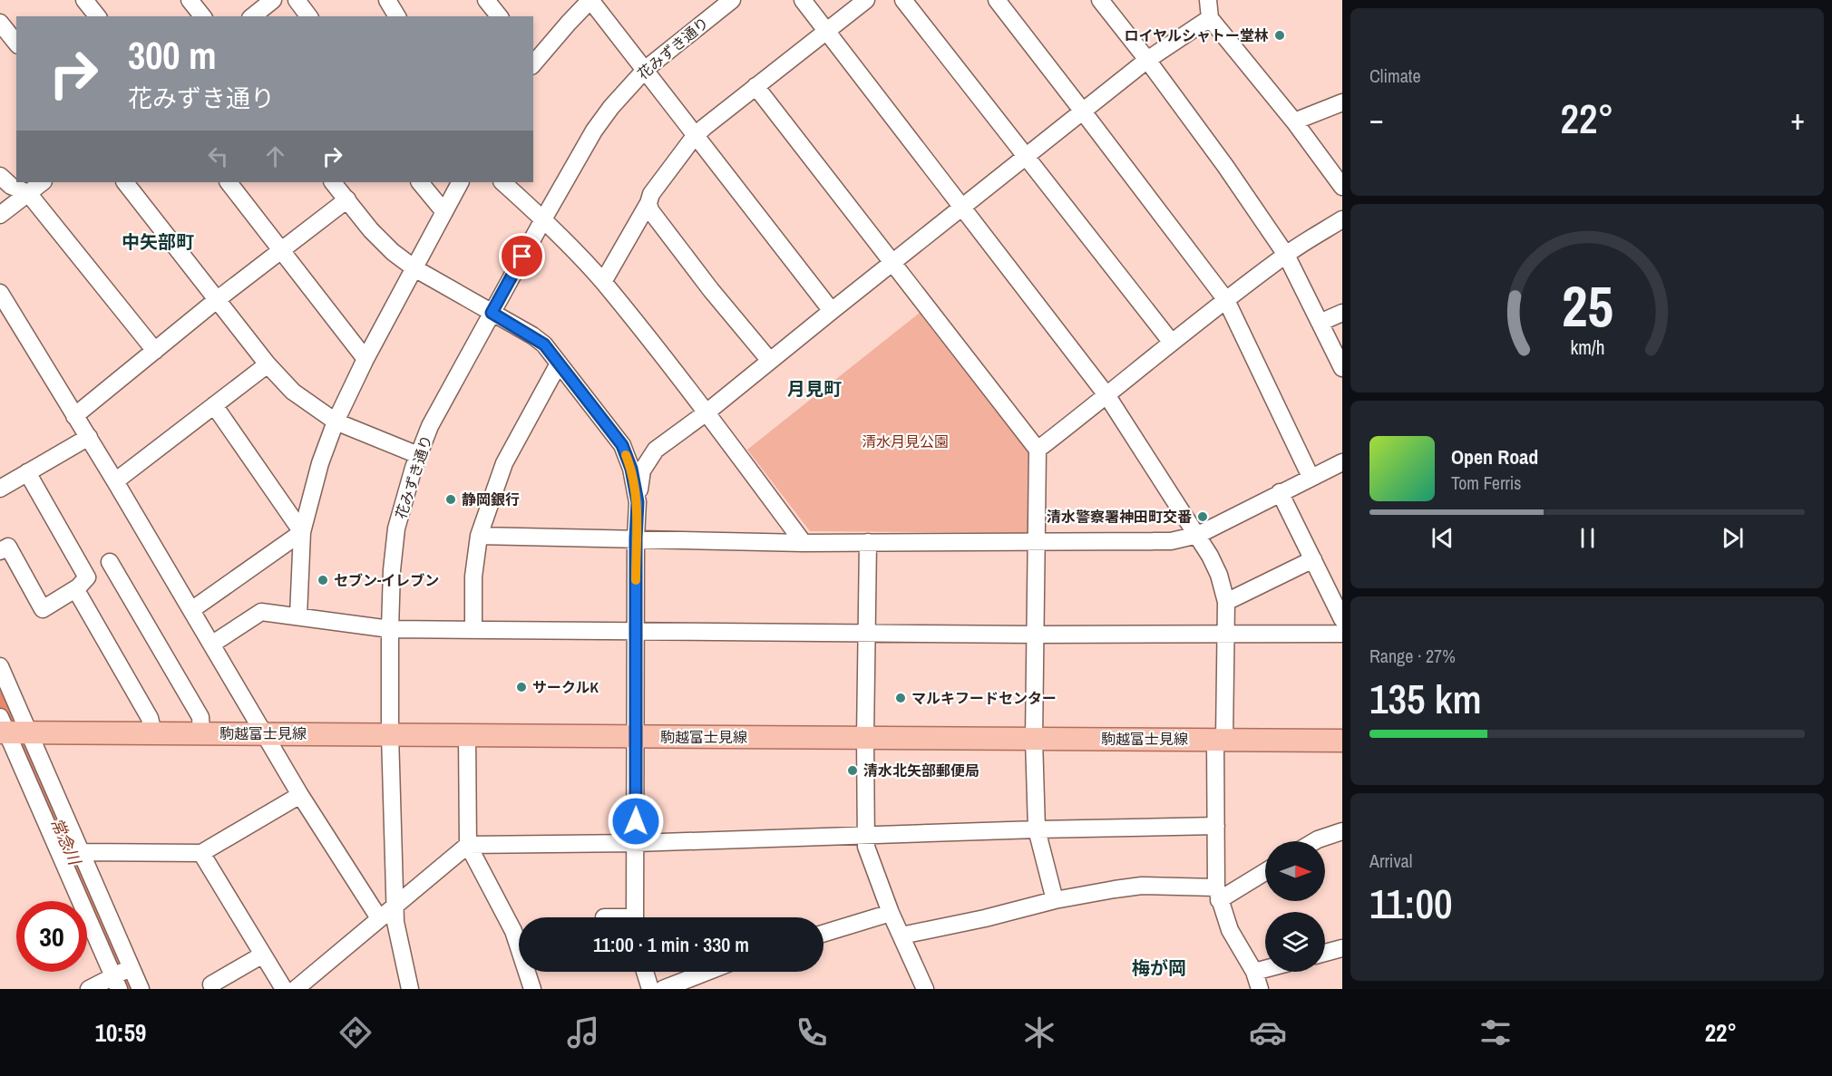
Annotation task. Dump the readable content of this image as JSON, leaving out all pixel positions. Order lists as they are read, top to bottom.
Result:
{
  "streets": {
    "main road": ["駒越富士見線"],
    "street": ["花みずき通り"]
  },
  "crossings": [
    ["花みずき通り", "駒越富士見線"]
  ],
  "districts": ["中矢部町", "月見町", "梅が岡"],
  "water": ["常念川"],
  "parks": ["清水月見公園"],
  "places": [
    "ロイヤルシャトー堂林",
    "静岡銀行",
    "清水警察署神田町交番",
    "セブン-イレブン",
    "サークルK",
    "マルキフードセンター",
    "清水北矢部郵便局"
  ],
  "north": "right",
  "page": {
    "tile": [
      "Climate",
      ["Range · 27%", "135 km"],
      ["Arrival", "11:00"]
    ],
    "turn": ["300 m", "花みずき通り"],
    "heat": ["−", "22°", "+"],
    "song": ["Open Road", "Tom Ferris"],
    "limit": "30",
    "trip": "11:00 · 1 min · 330 m",
    "tabs": ["10:59", "22°"],
    "gauge": ["25", "km/h"]
  }
}
